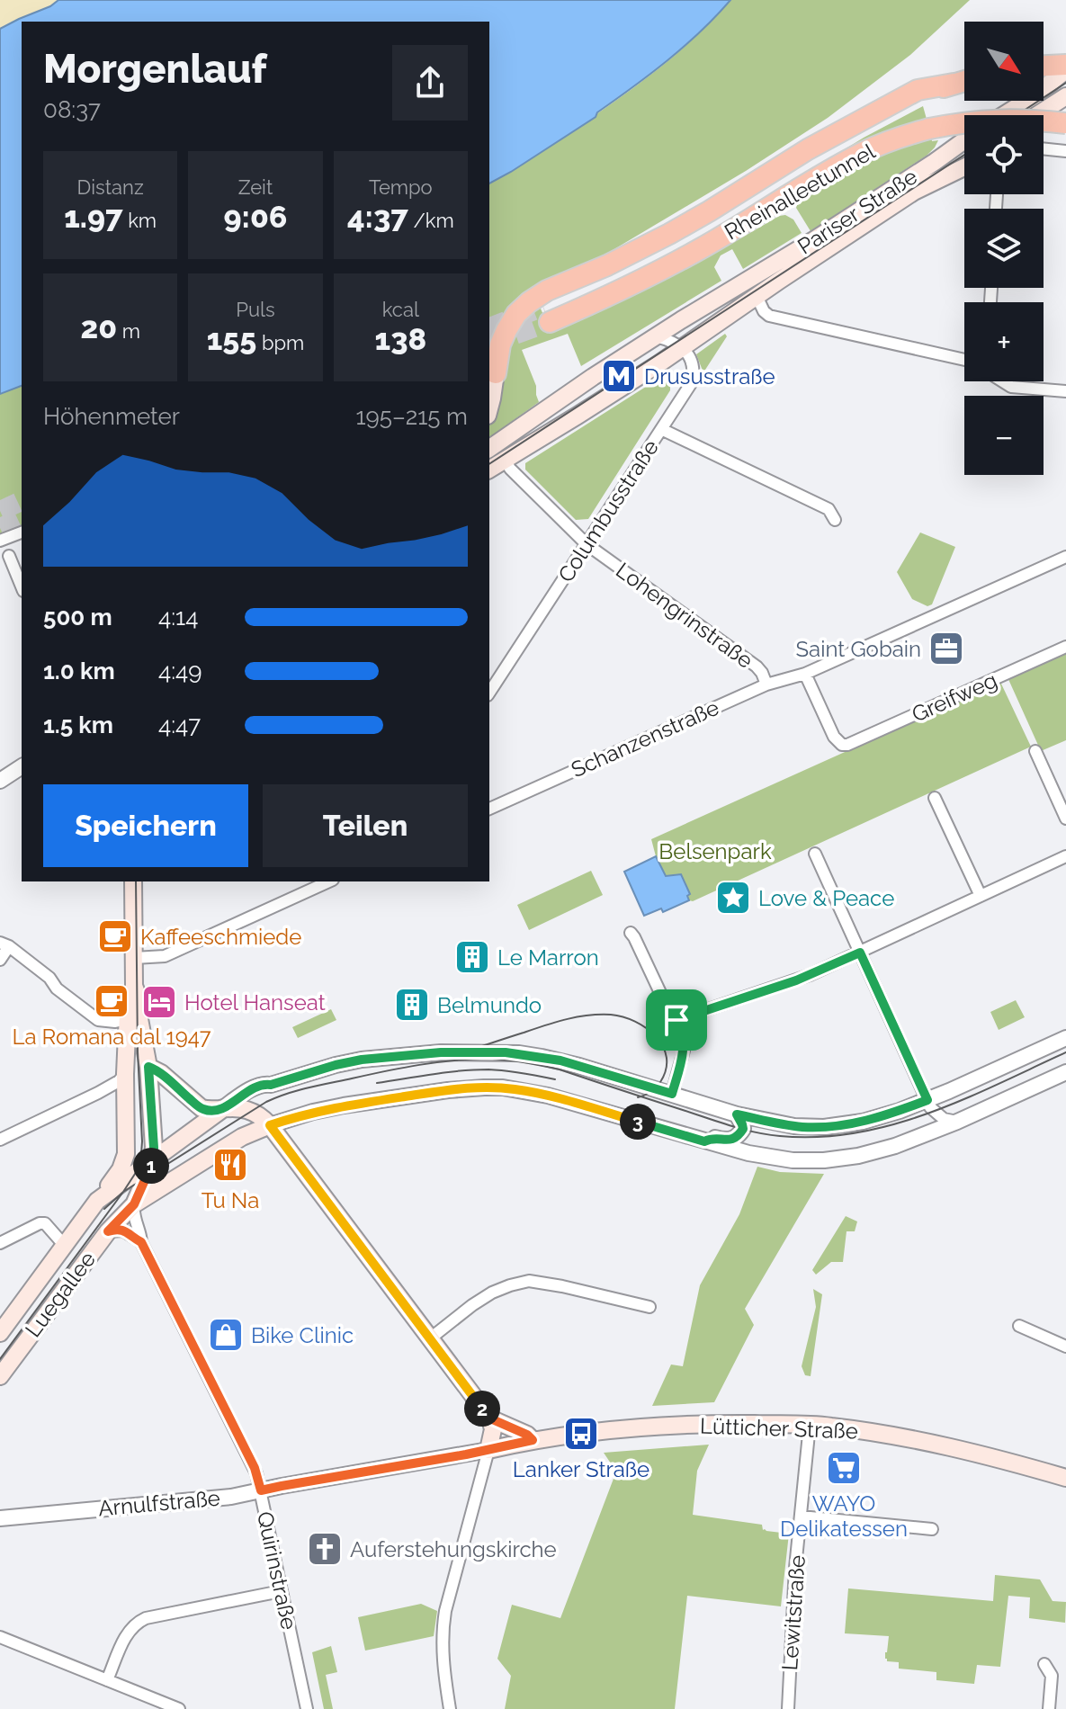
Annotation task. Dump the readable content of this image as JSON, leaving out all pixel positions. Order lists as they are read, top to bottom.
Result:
{
  "streets": {
    "highway": ["Rheinalleetunnel"],
    "main road": ["Pariser Straße", "Luegallee", "Lütticher Straße"],
    "street": [
      "Columbusstraße",
      "Lohengrinstraße",
      "Greifweg",
      "Schanzenstraße",
      "Arnulfstraße",
      "Quirinstraße",
      "Lewitstraße"
    ]
  },
  "crossings": [
    ["Pariser Straße", "Columbusstraße"],
    ["Pariser Straße", "Lohengrinstraße"],
    ["Columbusstraße", "Lohengrinstraße"],
    ["Lohengrinstraße", "Schanzenstraße"],
    ["Greifweg", "Schanzenstraße"],
    ["Luegallee", "Quirinstraße"],
    ["Lütticher Straße", "Arnulfstraße"],
    ["Lütticher Straße", "Lewitstraße"],
    ["Arnulfstraße", "Quirinstraße"]
  ],
  "parks": ["Belsenpark"],
  "places": {
    "metro station": ["Drususstraße"],
    "office": ["Saint Gobain"],
    "place": ["Love & Peace"],
    "cafe": ["Kaffeeschmiede", "La Romana dal 1947"],
    "building": ["Le Marron", "Belmundo"],
    "hotel": ["Hotel Hanseat"],
    "restaurant": ["Tu Na"],
    "shop": ["Bike Clinic"],
    "bus stop": ["Lanker Straße"],
    "supermarket": ["WAYO Delikatessen"],
    "church": ["Auferstehungskirche"]
  },
  "north": "bottom right",
  "page": {
    "map_buttons": ["+", "−"],
    "heading": ["Morgenlauf", "08:37"],
    "stats": [
      ["Distanz", "1.97 km"],
      ["Zeit", "9:06"],
      ["Tempo", "4:37 /km"],
      ["20 m"],
      ["Puls", "155 bpm"],
      ["kcal", "138"]
    ],
    "chart": ["Höhenmeter", "195–215 m"],
    "list": [
      {
        "name": "500 m",
        "note": "4:14"
      },
      {
        "name": "1.0 km",
        "note": "4:49"
      },
      {
        "name": "1.5 km",
        "note": "4:47"
      }
    ],
    "buttons": ["Speichern", "Teilen"],
    "pins": ["3", "1", "2"]
  }
}
